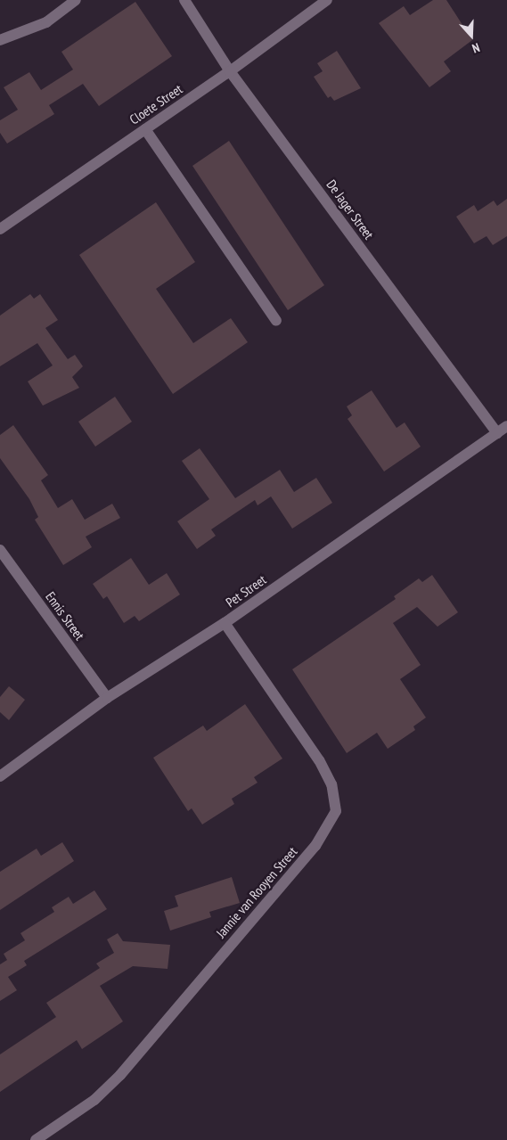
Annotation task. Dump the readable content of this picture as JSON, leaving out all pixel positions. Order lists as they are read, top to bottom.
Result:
{
  "streets": {
    "street": [
      "Cloete Street",
      "De Jager Street",
      "Pet Street",
      "Ennis Street",
      "Jannie van Rooyen Street"
    ]
  },
  "crossings": [
    ["Cloete Street", "De Jager Street"],
    ["De Jager Street", "Pet Street"],
    ["Pet Street", "Ennis Street"],
    ["Pet Street", "Jannie van Rooyen Street"]
  ],
  "north": "bottom"
}
